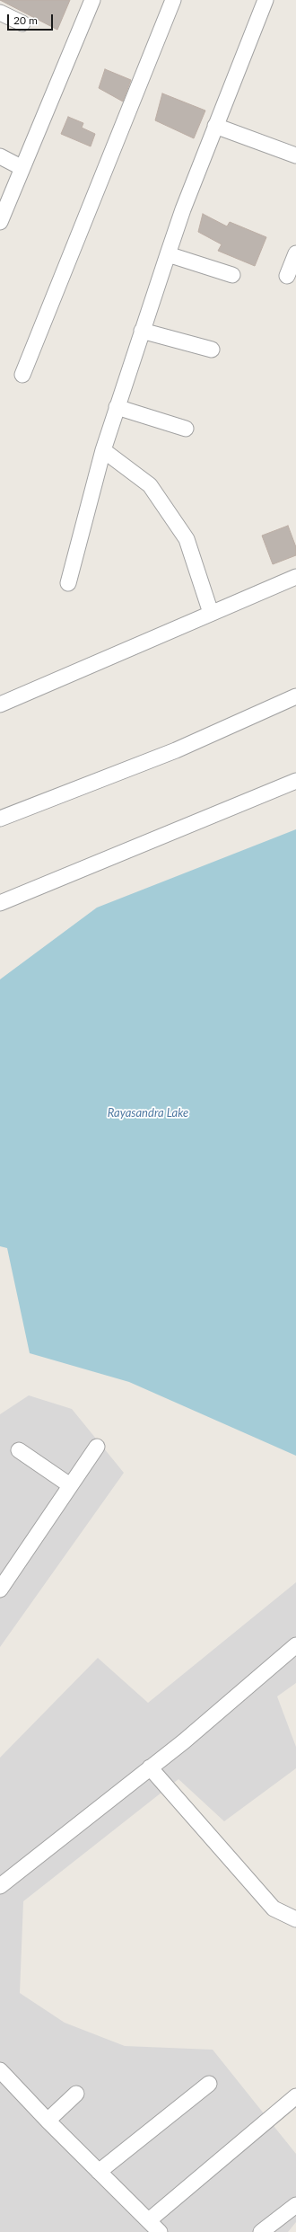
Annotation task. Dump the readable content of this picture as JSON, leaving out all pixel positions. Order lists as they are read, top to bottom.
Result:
{
  "water": ["Rayasandra Lake"],
  "scale_bar": "20 m"
}
